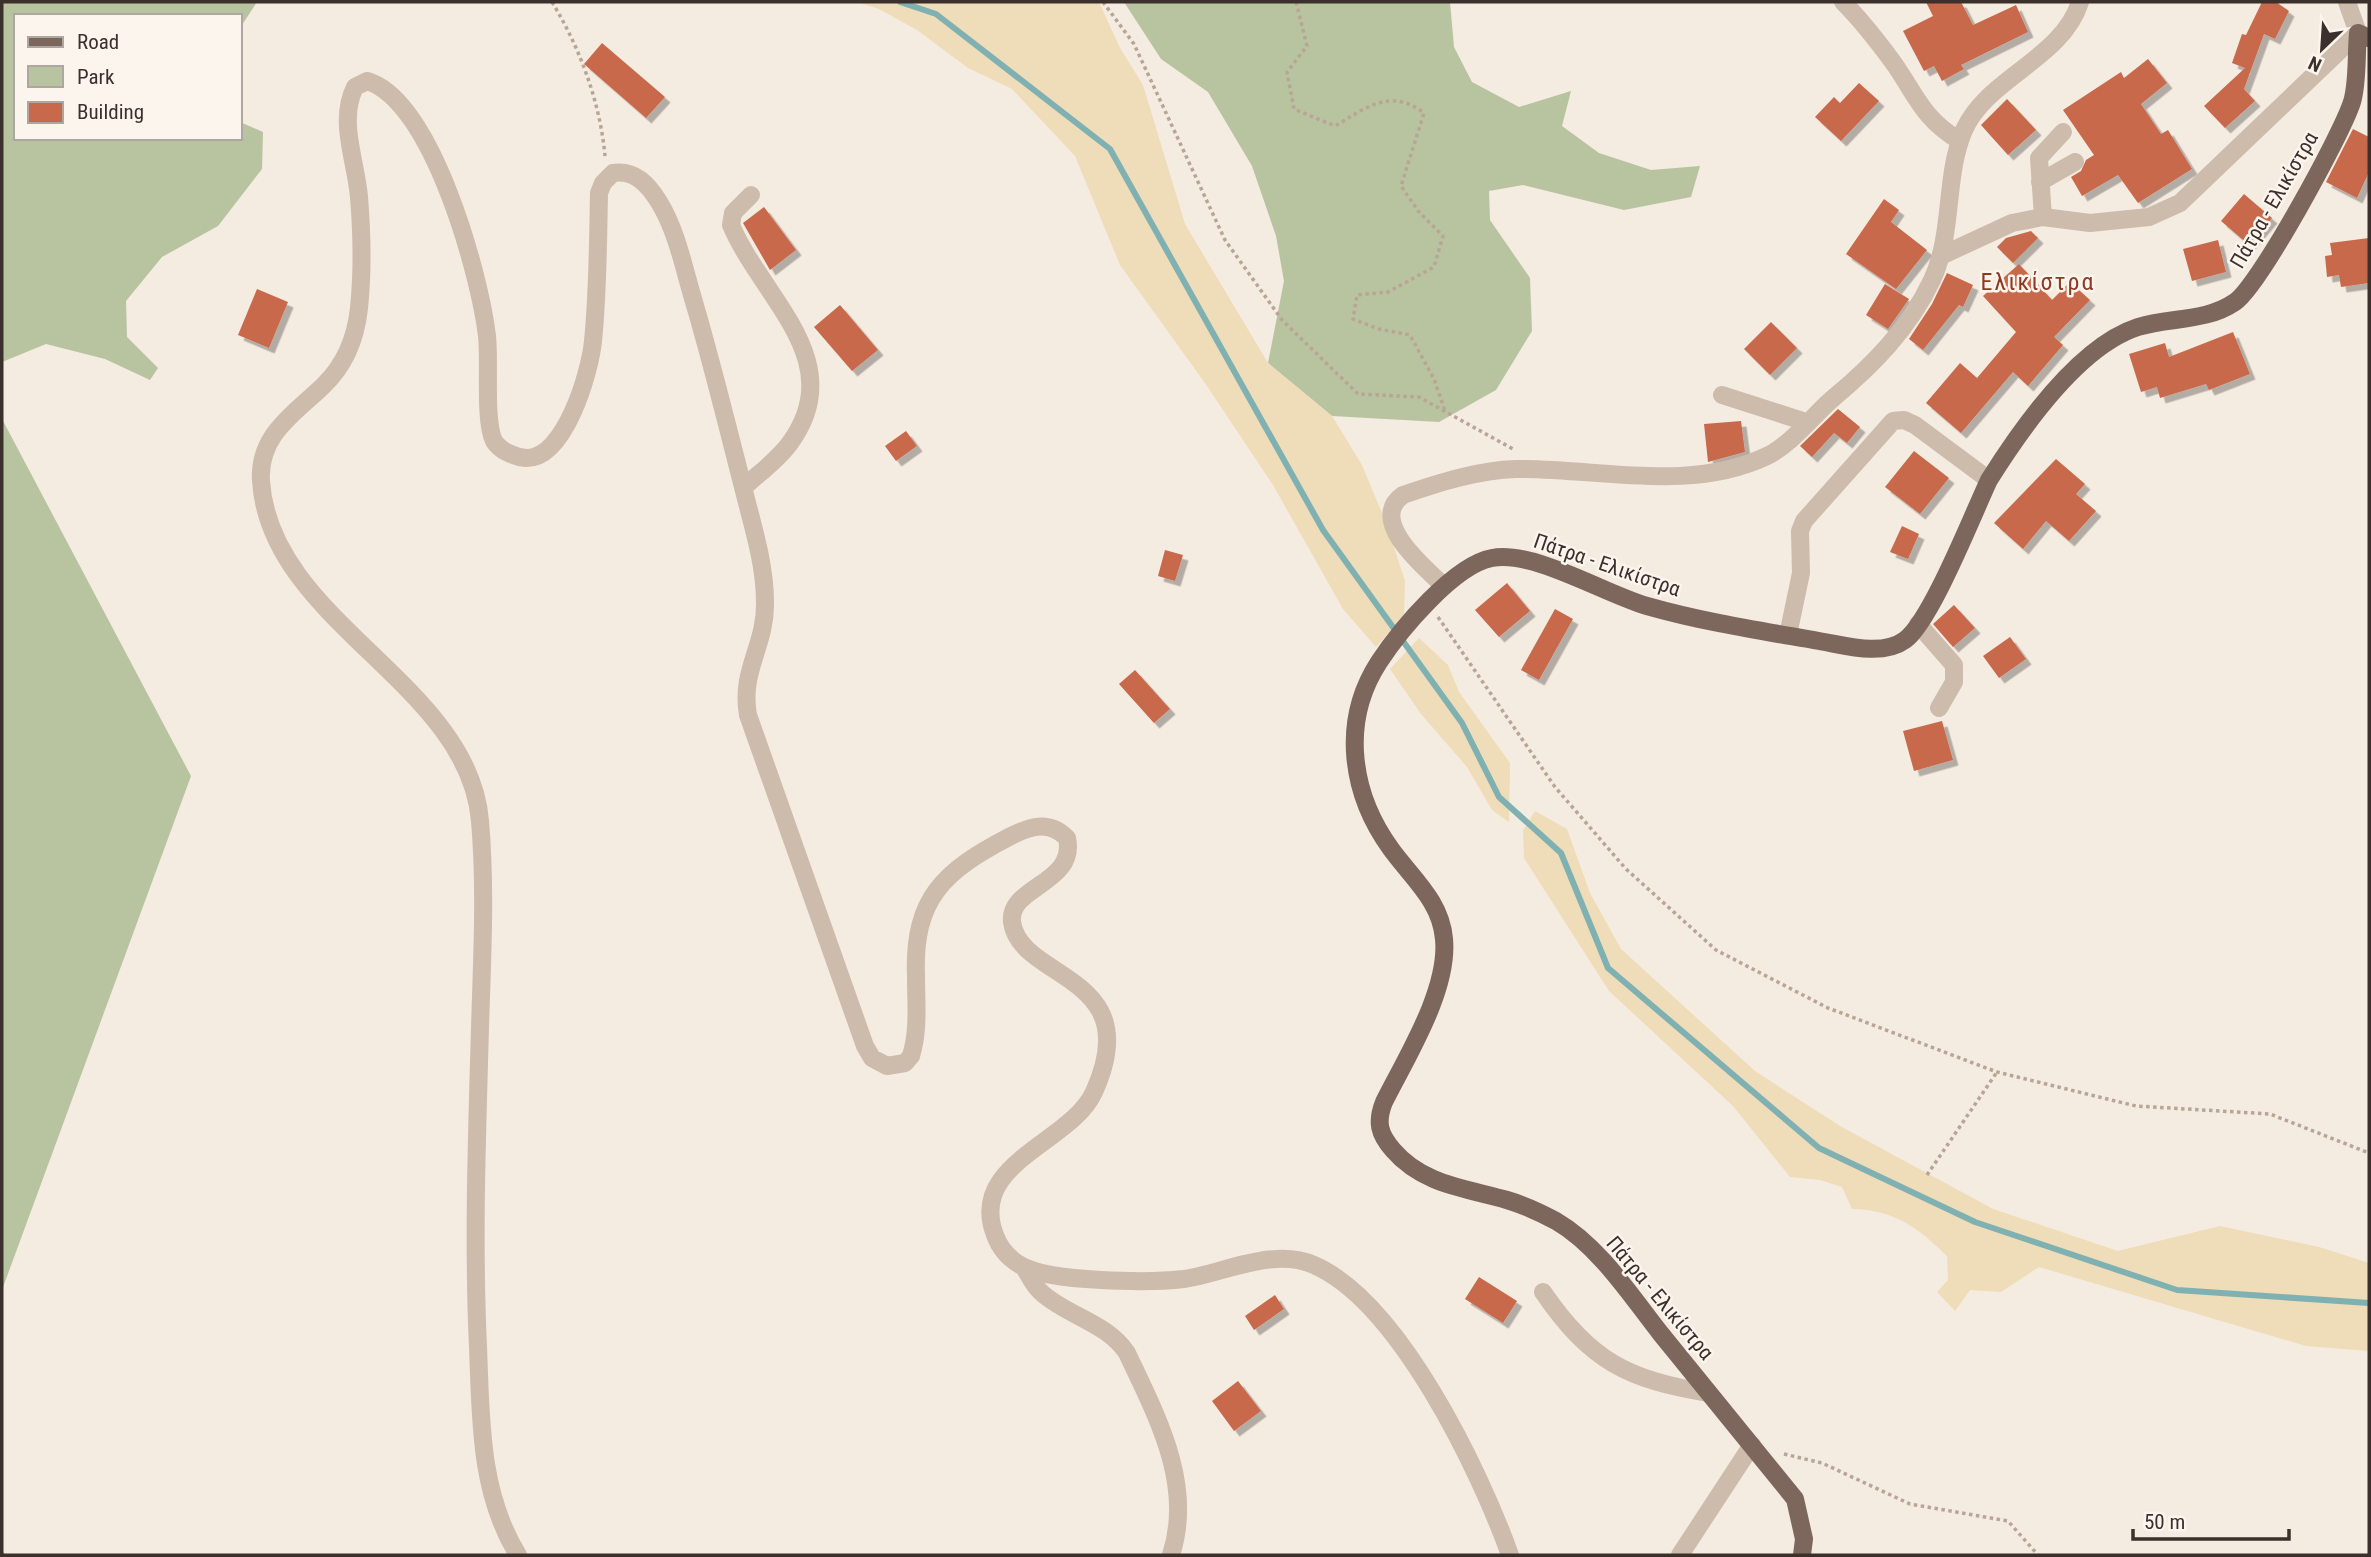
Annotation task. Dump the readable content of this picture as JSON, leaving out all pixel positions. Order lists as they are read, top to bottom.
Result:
{
  "streets": {
    "main road": ["Πάτρα - Ελικίστρα"]
  },
  "districts": ["Ελικίστρα"],
  "legend": ["Road", "Park", "Building"],
  "scale_bar": "50 m",
  "north": "bottom left"
}
